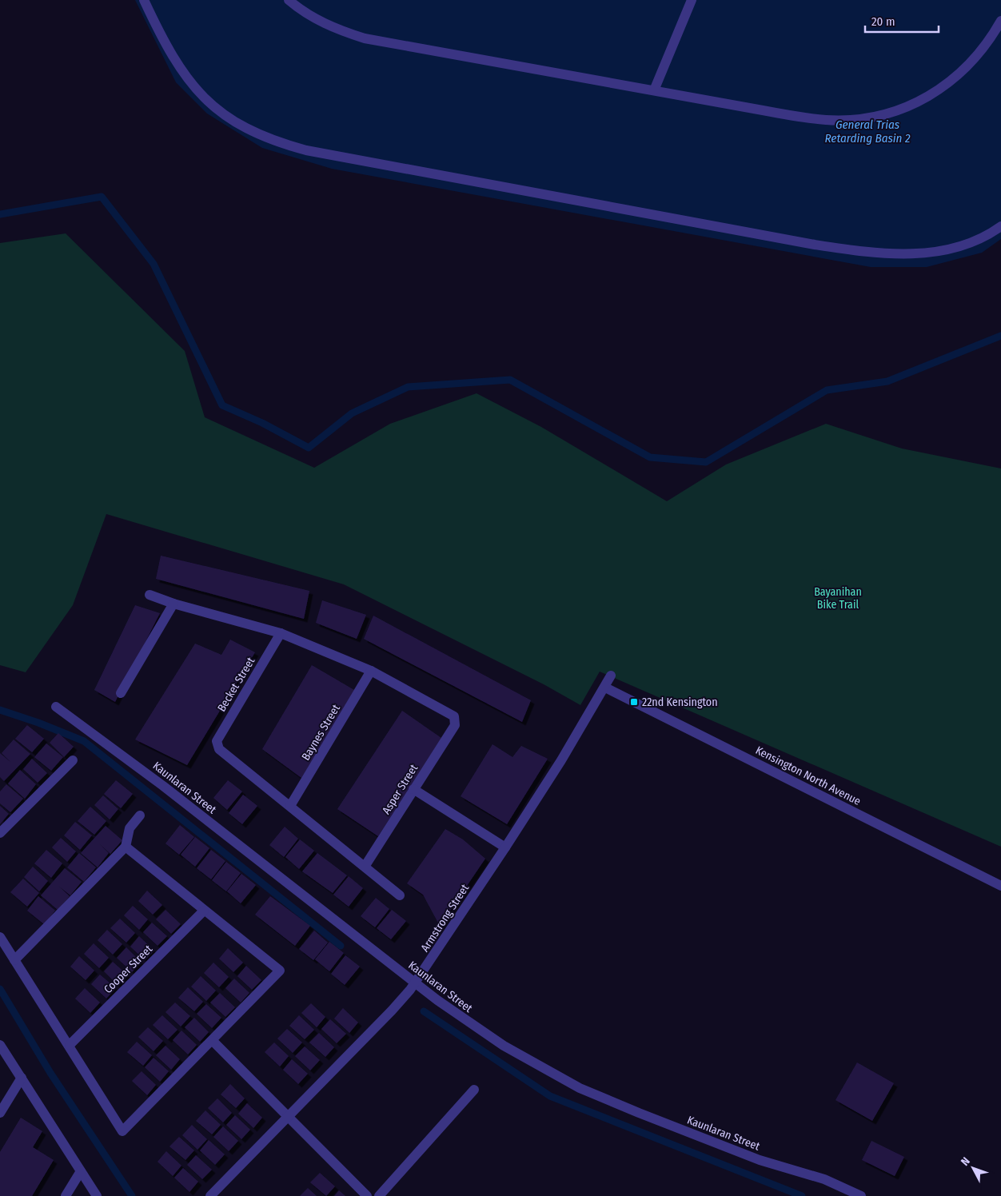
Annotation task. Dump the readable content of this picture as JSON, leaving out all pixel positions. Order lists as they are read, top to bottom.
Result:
{
  "streets": {
    "street": [
      "Becket Street",
      "Baynes Street",
      "Kensington North Avenue",
      "Kaunlaran Street",
      "Asper Street",
      "Armstrong Street",
      "Cooper Street"
    ]
  },
  "crossings": [
    ["Becket Street", "Baynes Street"],
    ["Baynes Street", "Asper Street"],
    ["Kensington North Avenue", "Armstrong Street"],
    ["Kaunlaran Street", "Armstrong Street"]
  ],
  "water": ["General Trias Retarding Basin 2"],
  "parks": ["Bayanihan Bike Trail"],
  "places": {
    "transit": ["22nd Kensington"]
  },
  "scale_bar": "20 m",
  "north": "top left"
}
